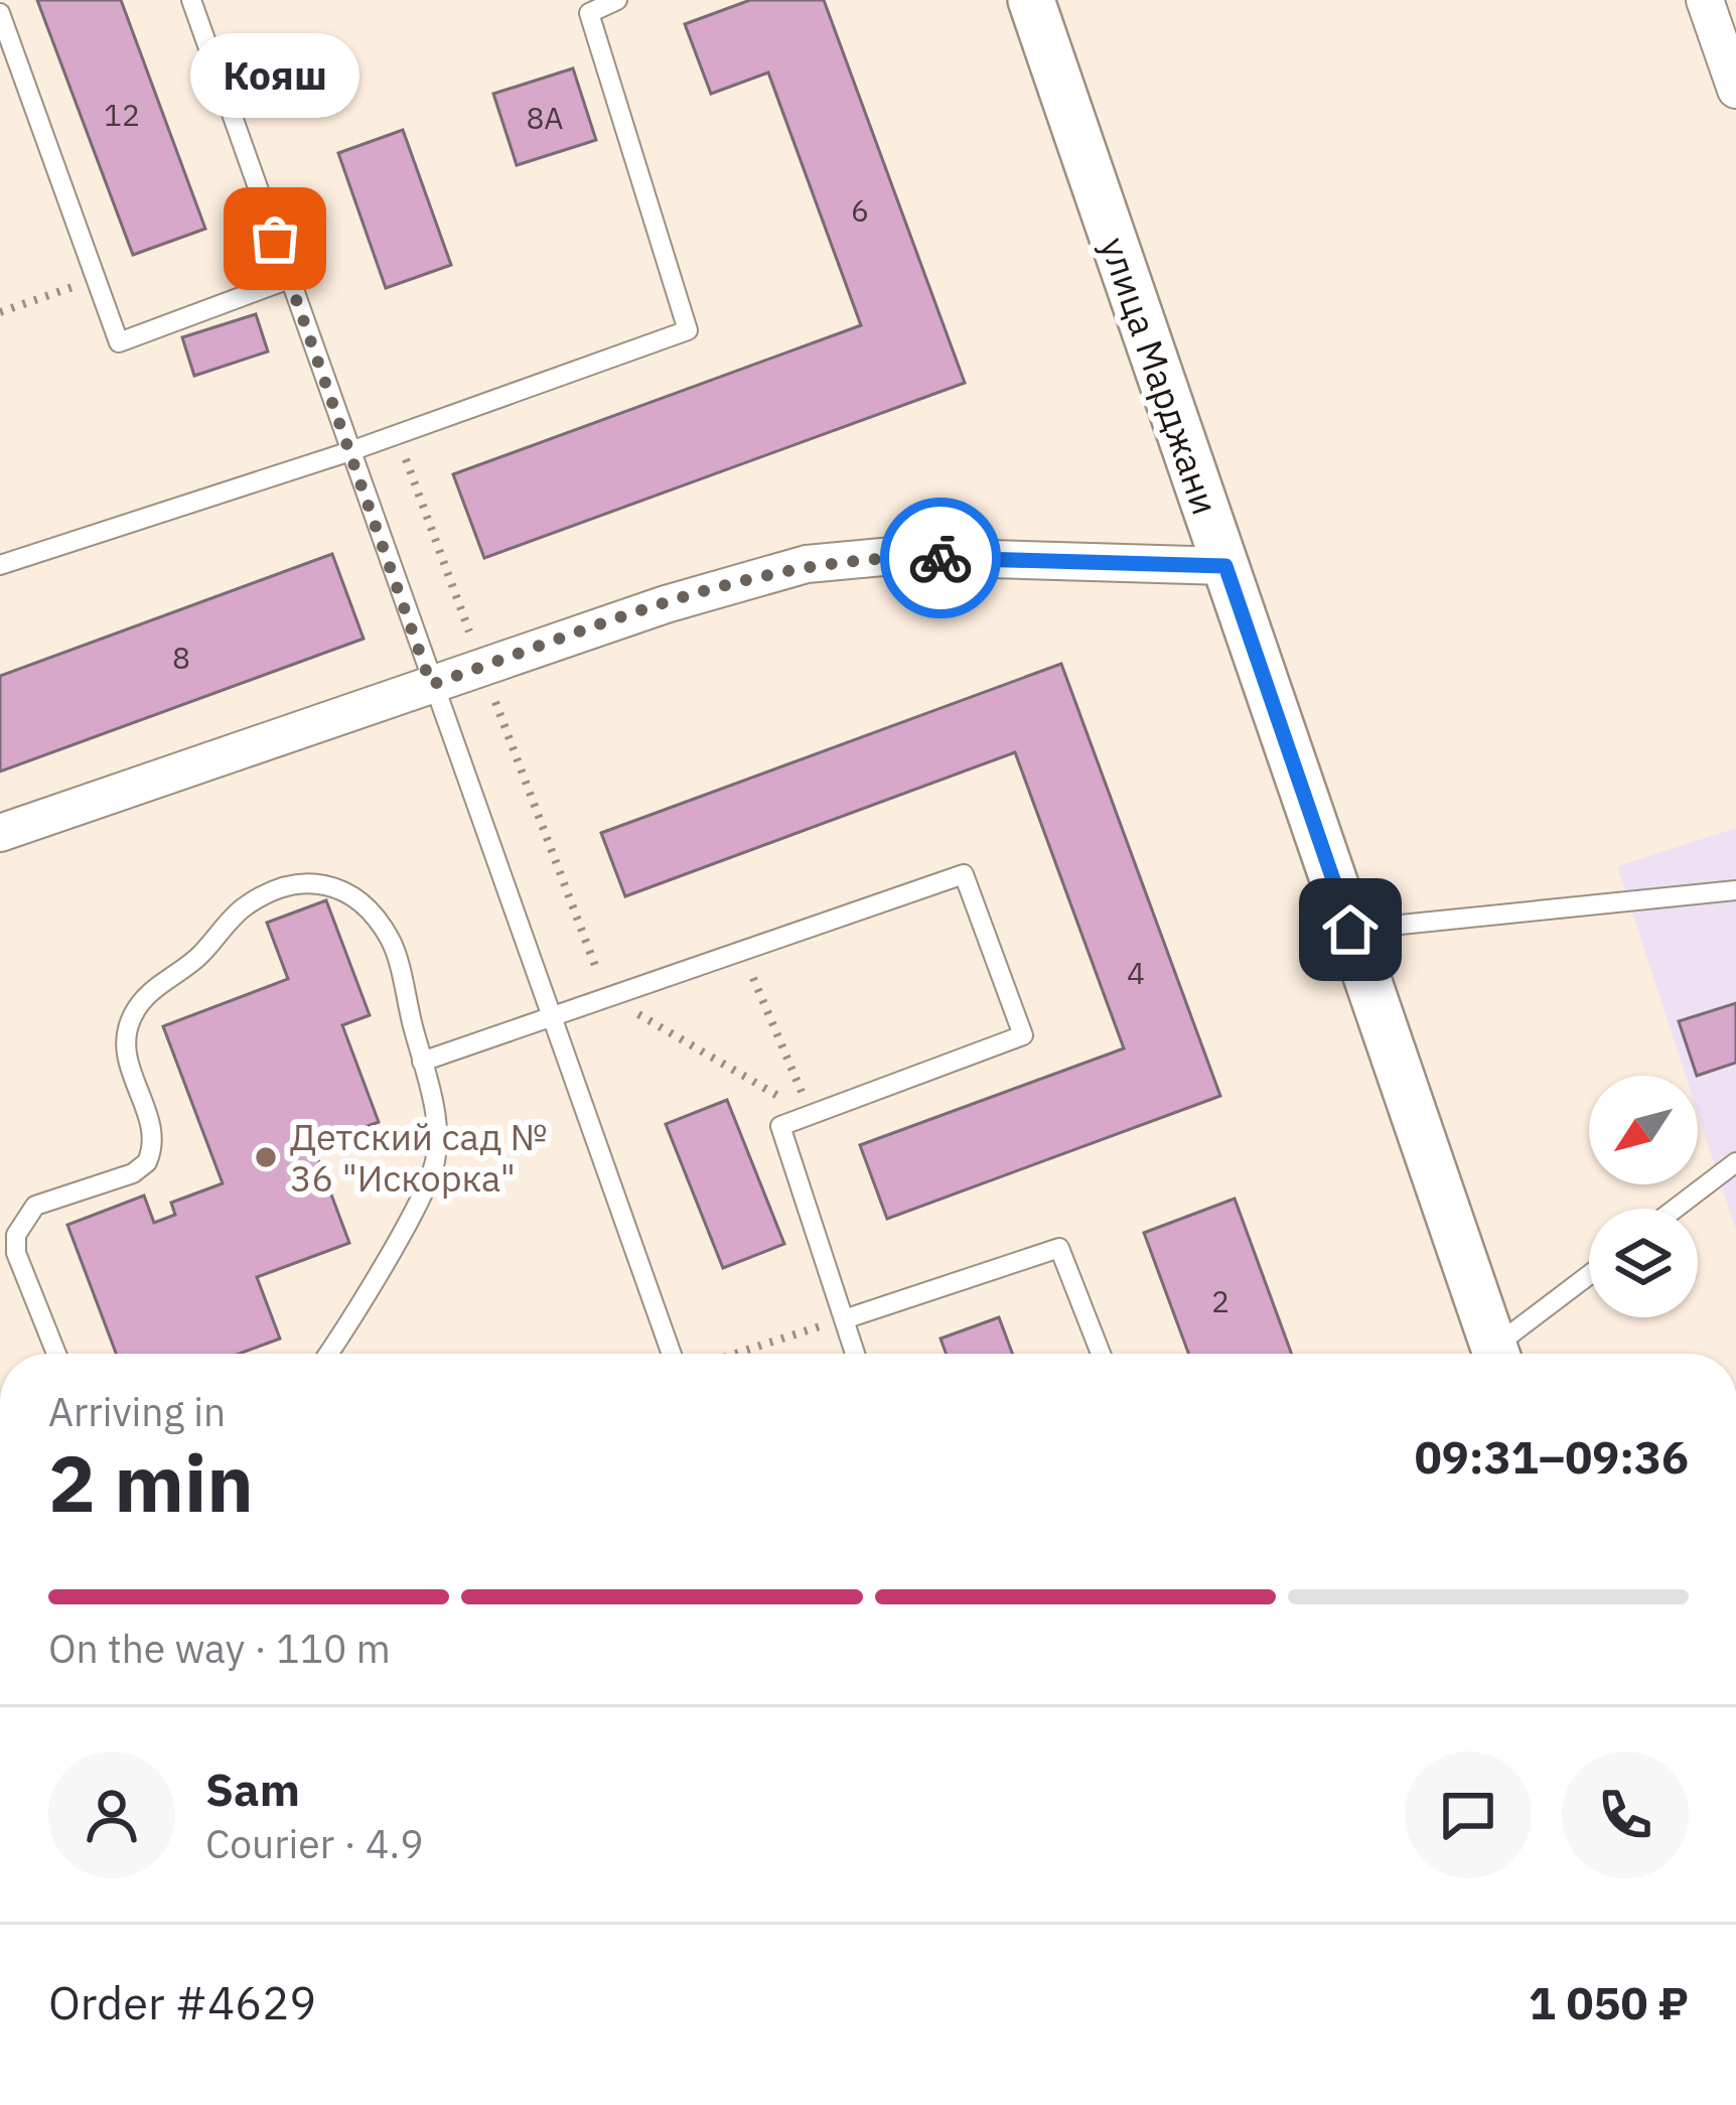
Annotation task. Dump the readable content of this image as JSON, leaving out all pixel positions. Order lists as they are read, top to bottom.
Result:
{
  "streets": {
    "street": ["улица Марджани"]
  },
  "places": ["Кояш", "Детский сад № 36 \"Искорка\""],
  "house_numbers": [
    "12",
    "8А",
    "6",
    "8",
    "4",
    "2"
  ],
  "north": "bottom left",
  "page": {
    "bubble": "Кояш",
    "heading": ["2 min", "Arriving in", "09:31–09:36"],
    "panel": [
      "Sam",
      "Courier · 4.9",
      "Order #4629",
      "1 050 ₽"
    ],
    "bar": "On the way · 110 m"
  }
}
